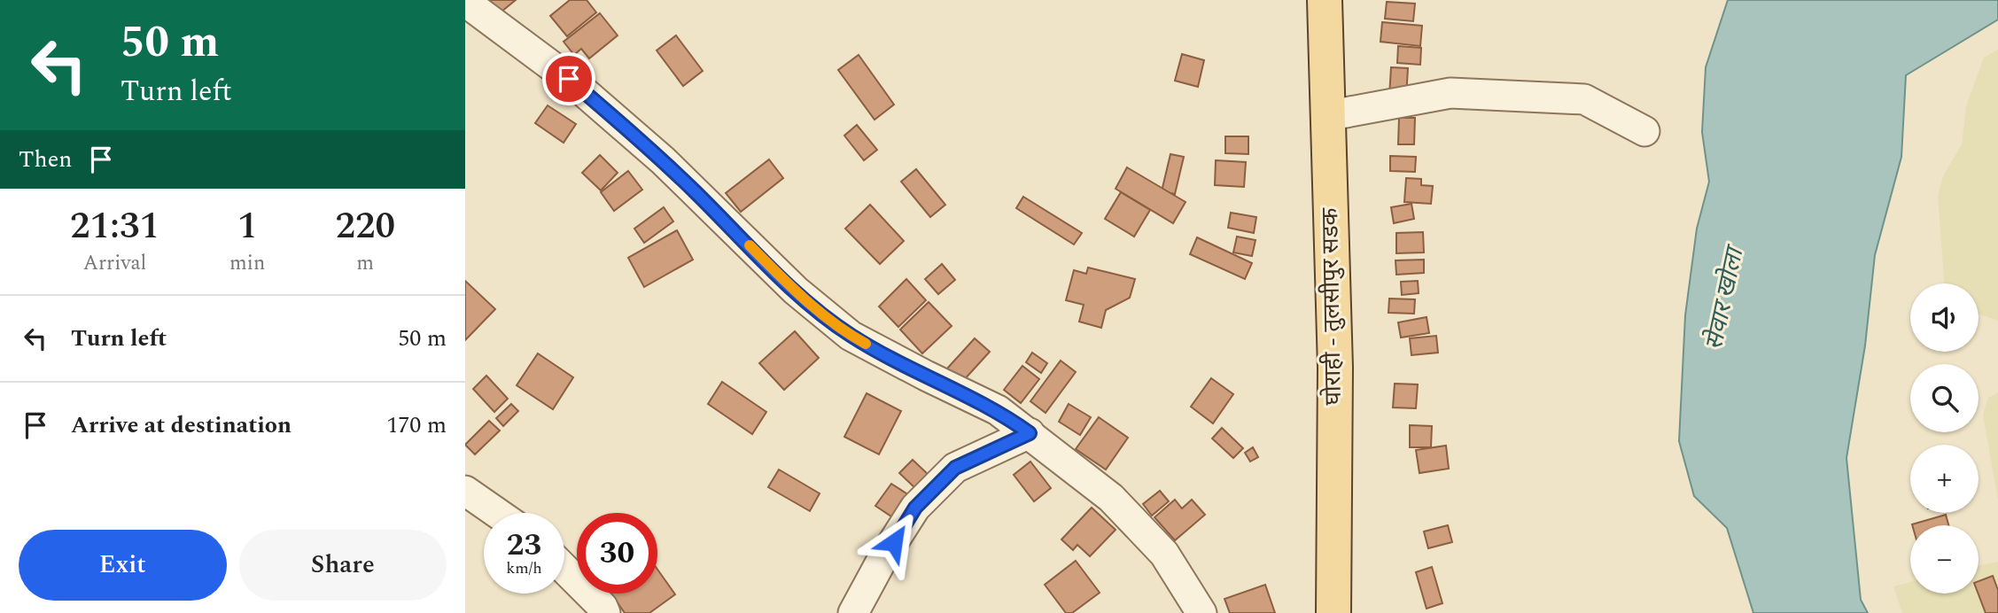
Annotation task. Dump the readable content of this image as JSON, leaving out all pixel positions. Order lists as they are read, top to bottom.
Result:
{
  "streets": {
    "main road": ["घोराही - तुलसीपुर सडक"]
  },
  "water": ["सेवार खोला"],
  "page": {
    "turn": ["50 m", "Turn left"],
    "then": "Then",
    "eta": [
      "21:31",
      "Arrival",
      "1",
      "min",
      "220",
      "m"
    ],
    "map_buttons": ["+", "−"],
    "list": [
      {
        "name": "Turn left",
        "value": "50 m"
      },
      {
        "name": "Arrive at destination",
        "value": "170 m"
      }
    ],
    "speed": "23 km/h",
    "limit": "30",
    "buttons": ["Exit", "Share"]
  }
}
